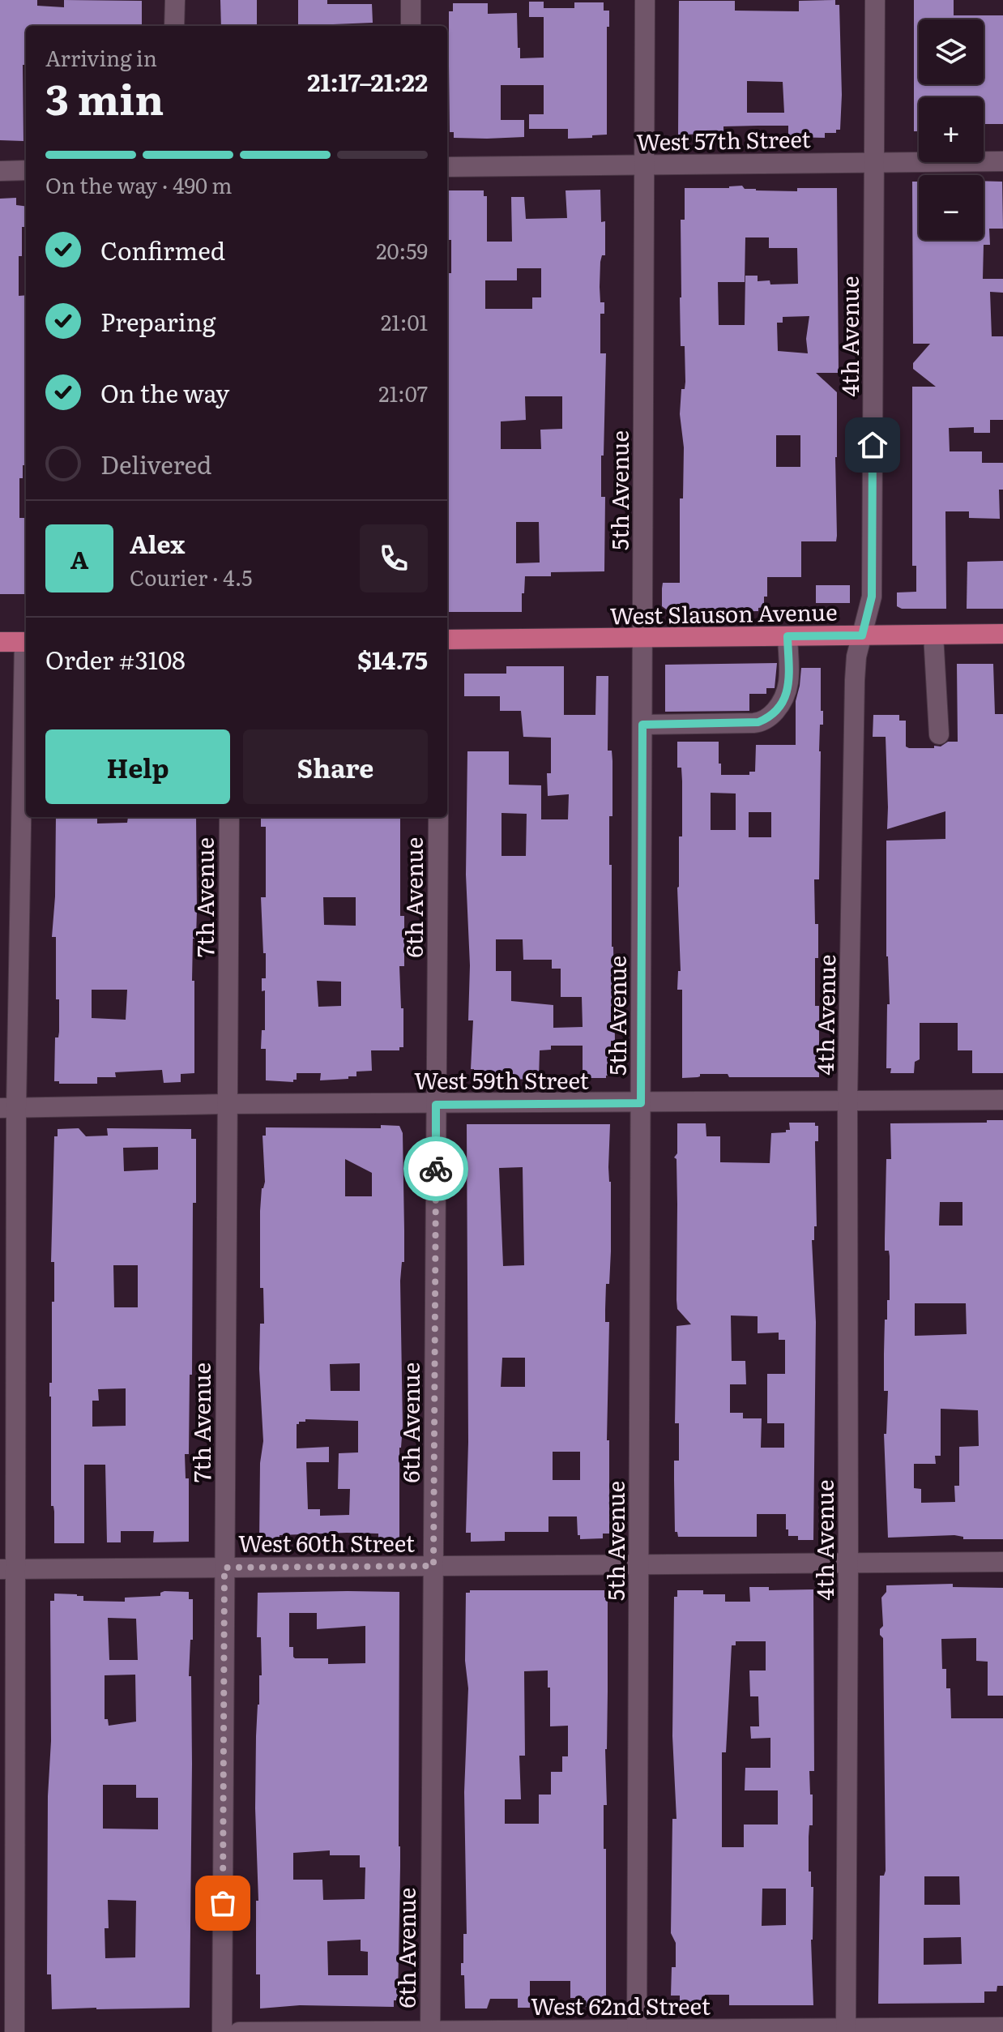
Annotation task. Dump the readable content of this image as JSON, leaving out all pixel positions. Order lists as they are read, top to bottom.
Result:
{
  "streets": {
    "main road": ["West Slauson Avenue"],
    "street": [
      "West 57th Street",
      "4th Avenue",
      "5th Avenue",
      "7th Avenue",
      "6th Avenue",
      "West 59th Street",
      "West 60th Street",
      "West 62nd Street"
    ]
  },
  "crossings": [
    ["West 57th Street", "4th Avenue"],
    ["West 57th Street", "5th Avenue"],
    ["4th Avenue", "West Slauson Avenue"],
    ["4th Avenue", "West 59th Street"],
    ["4th Avenue", "West 60th Street"],
    ["4th Avenue", "West 62nd Street"],
    ["5th Avenue", "West Slauson Avenue"],
    ["5th Avenue", "West 59th Street"],
    ["5th Avenue", "West 60th Street"],
    ["5th Avenue", "West 62nd Street"],
    ["7th Avenue", "West 59th Street"],
    ["7th Avenue", "West 60th Street"],
    ["6th Avenue", "West 59th Street"],
    ["6th Avenue", "West 60th Street"],
    ["6th Avenue", "West 62nd Street"]
  ],
  "page": {
    "map_buttons": ["+", "−"],
    "heading": ["3 min", "Arriving in", "21:17–21:22"],
    "panel": [
      "Alex",
      "Courier · 4.5",
      "Order #3108",
      "$14.75"
    ],
    "bar": "On the way · 490 m",
    "list": [
      ["Confirmed", "20:59"],
      ["Preparing", "21:01"],
      ["On the way", "21:07"],
      "Delivered"
    ],
    "round": "A",
    "buttons": ["Help", "Share"]
  }
}
